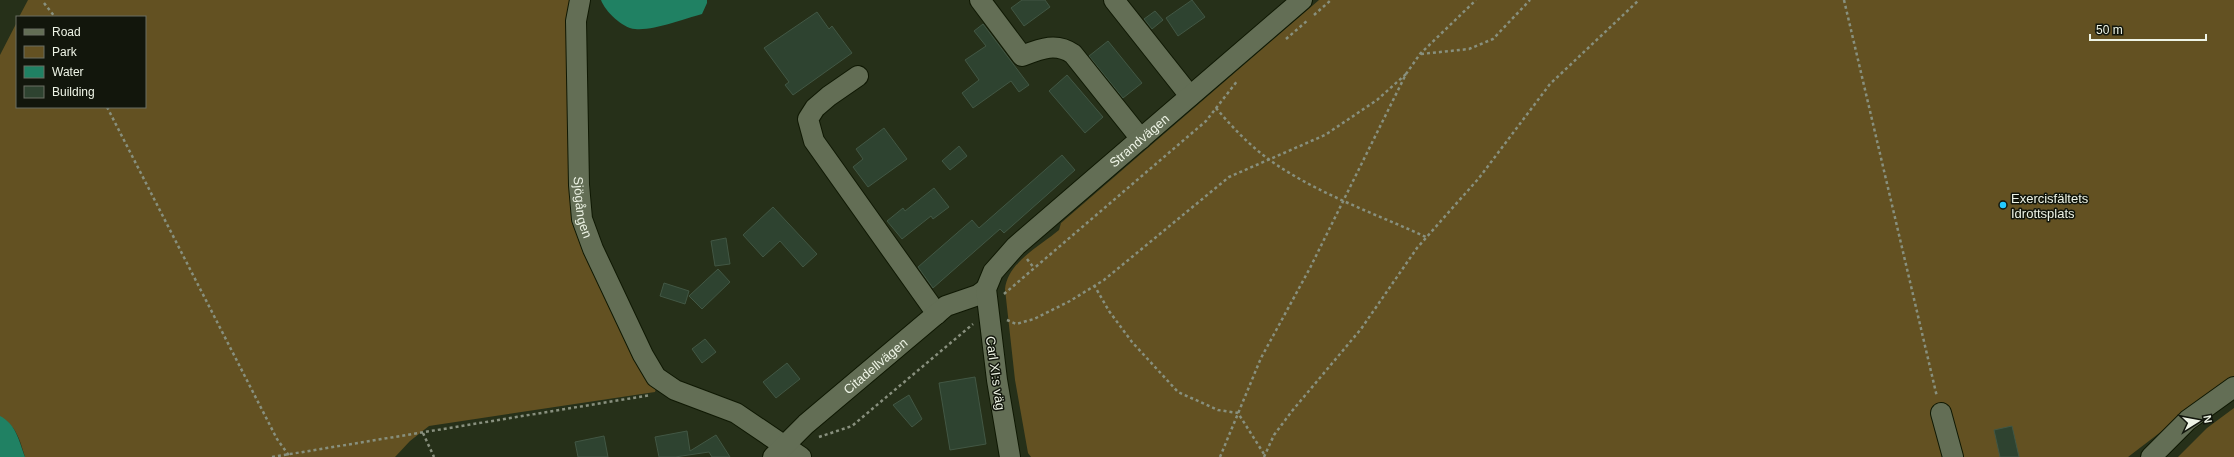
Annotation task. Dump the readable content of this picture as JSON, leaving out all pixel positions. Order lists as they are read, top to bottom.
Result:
{
  "streets": {
    "street": [
      "Strandvägen",
      "Sjögången",
      "Citadellvägen",
      "Carl XI:s väg"
    ]
  },
  "crossings": [
    ["Strandvägen", "Citadellvägen"],
    ["Strandvägen", "Carl XI:s väg"],
    ["Sjögången", "Citadellvägen"],
    ["Citadellvägen", "Carl XI:s väg"]
  ],
  "places": ["Exercisfältets Idrottsplats"],
  "legend": [
    "Road",
    "Park",
    "Water",
    "Building"
  ],
  "scale_bar": "50 m",
  "north": "right"
}
